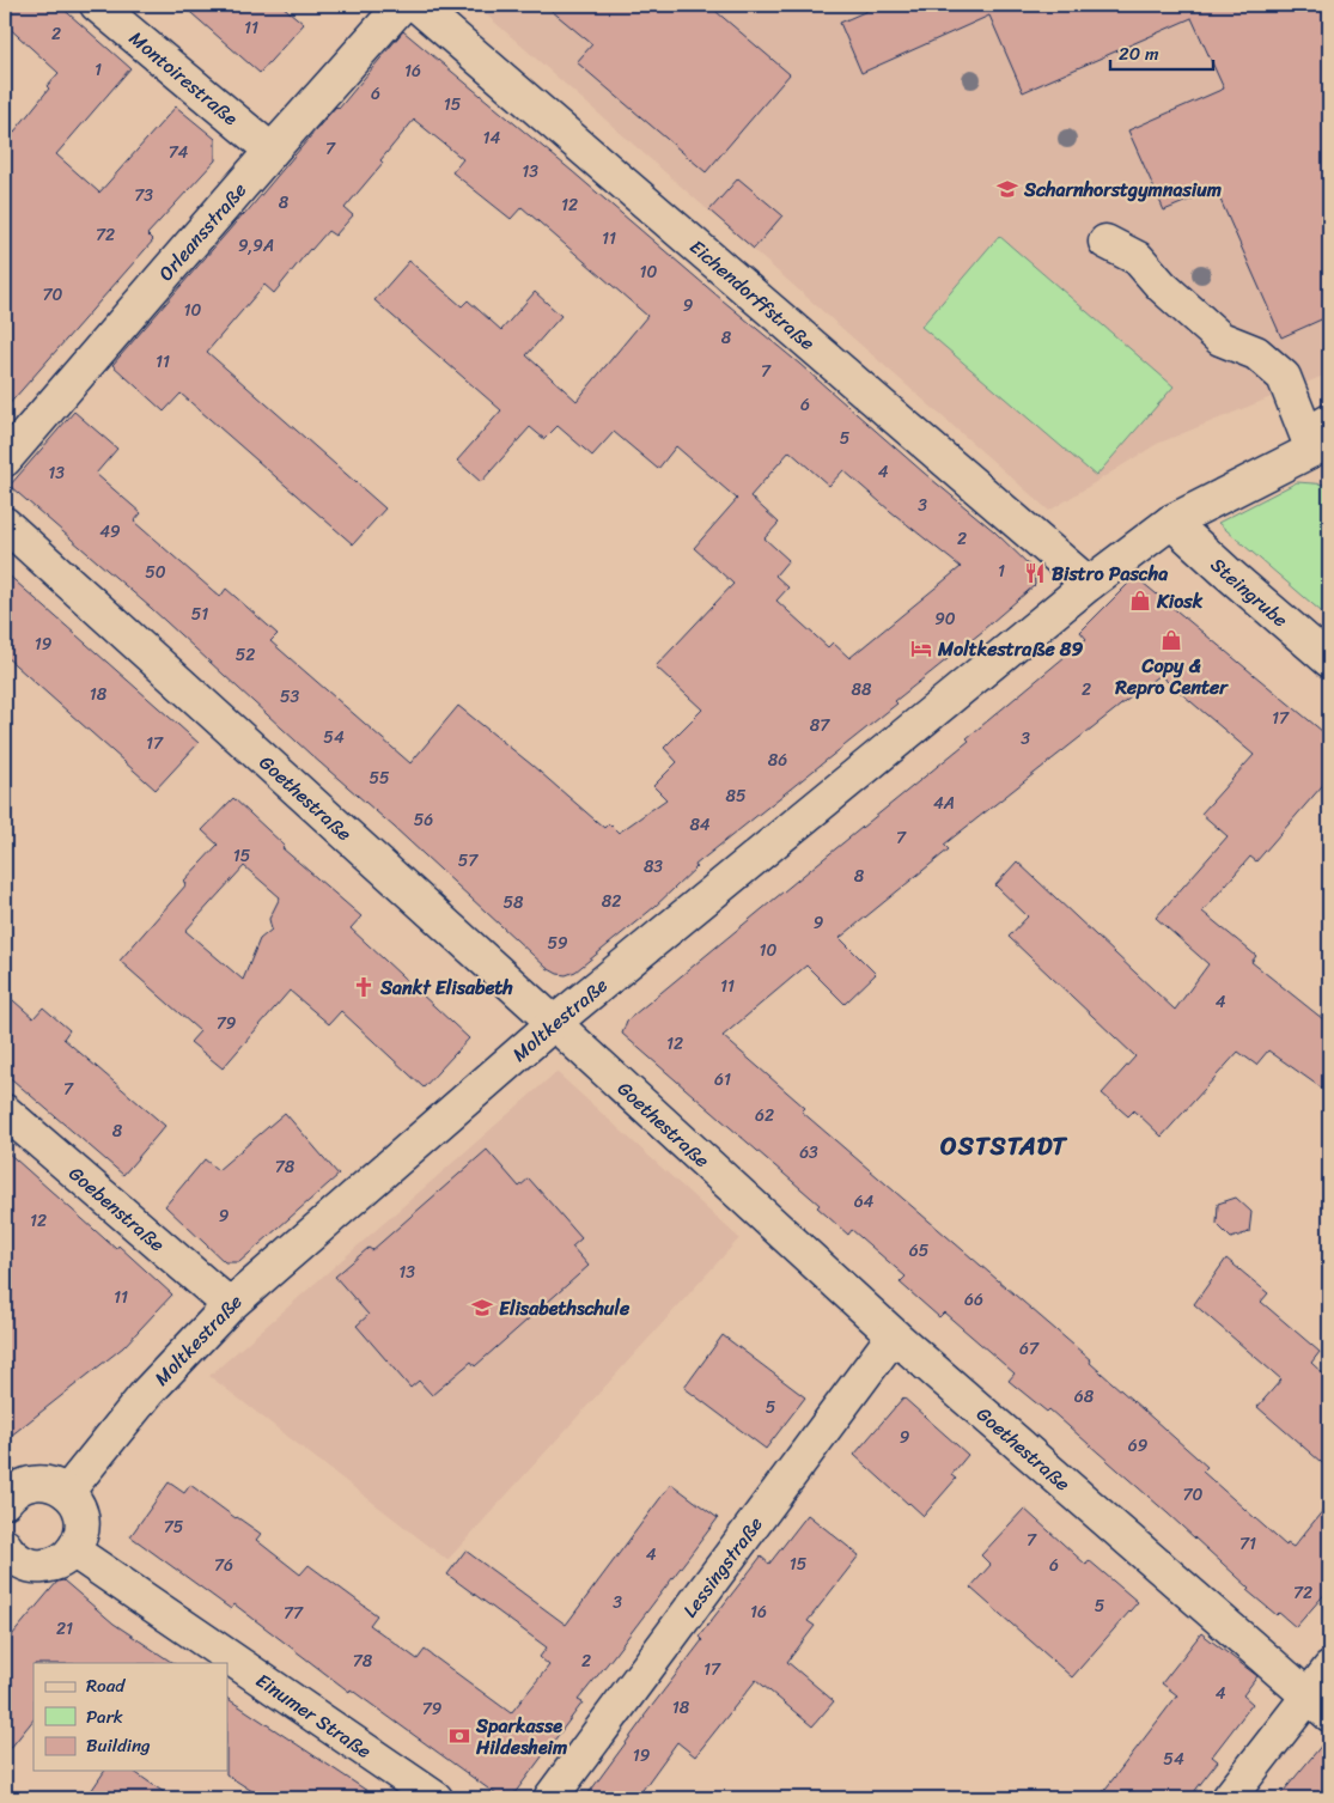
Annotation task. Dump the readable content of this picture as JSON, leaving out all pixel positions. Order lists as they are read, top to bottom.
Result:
{
  "streets": {
    "street": [
      "Montoirestraße",
      "Orleansstraße",
      "Eichendorffstraße",
      "Steingrube",
      "Goethestraße",
      "Moltkestraße",
      "Goebenstraße",
      "Lessingstraße",
      "Einumer Straße"
    ]
  },
  "crossings": [
    ["Montoirestraße", "Orleansstraße"],
    ["Eichendorffstraße", "Moltkestraße"],
    ["Goethestraße", "Moltkestraße"],
    ["Goethestraße", "Lessingstraße"],
    ["Moltkestraße", "Goebenstraße"]
  ],
  "districts": ["OSTSTADT"],
  "places": {
    "school or university": ["Scharnhorstgymnasium", "Elisabethschule"],
    "restaurant": ["Bistro Pascha"],
    "shop": ["Kiosk", "Copy & Repro Center"],
    "hotel": ["Moltkestraße 89"],
    "church": ["Sankt Elisabeth"],
    "bank": ["Sparkasse Hildesheim"]
  },
  "house_numbers": [
    "11",
    "2",
    "1",
    "16",
    "6",
    "15",
    "14",
    "7",
    "74",
    "13",
    "73",
    "8",
    "12",
    "72",
    "11",
    "9,9A",
    "10",
    "70",
    "9",
    "10",
    "8",
    "11",
    "7",
    "6",
    "5",
    "4",
    "13",
    "3",
    "49",
    "2",
    "1",
    "50",
    "51",
    "90",
    "19",
    "52",
    "88",
    "2",
    "18",
    "53",
    "17",
    "87",
    "54",
    "3",
    "17",
    "86",
    "55",
    "85",
    "4A",
    "56",
    "84",
    "7",
    "15",
    "57",
    "83",
    "8",
    "82",
    "58",
    "9",
    "59",
    "10",
    "11",
    "4",
    "79",
    "12",
    "61",
    "7",
    "62",
    "8",
    "63",
    "78",
    "64",
    "9",
    "12",
    "65",
    "13",
    "11",
    "66",
    "67",
    "68",
    "5",
    "9",
    "69",
    "70",
    "75",
    "7",
    "71",
    "4",
    "15",
    "76",
    "6",
    "72",
    "3",
    "5",
    "16",
    "77",
    "21",
    "78",
    "2",
    "17",
    "4",
    "18",
    "79",
    "19",
    "54"
  ],
  "legend": ["Road", "Park", "Building"],
  "scale_bar": "20 m"
}
